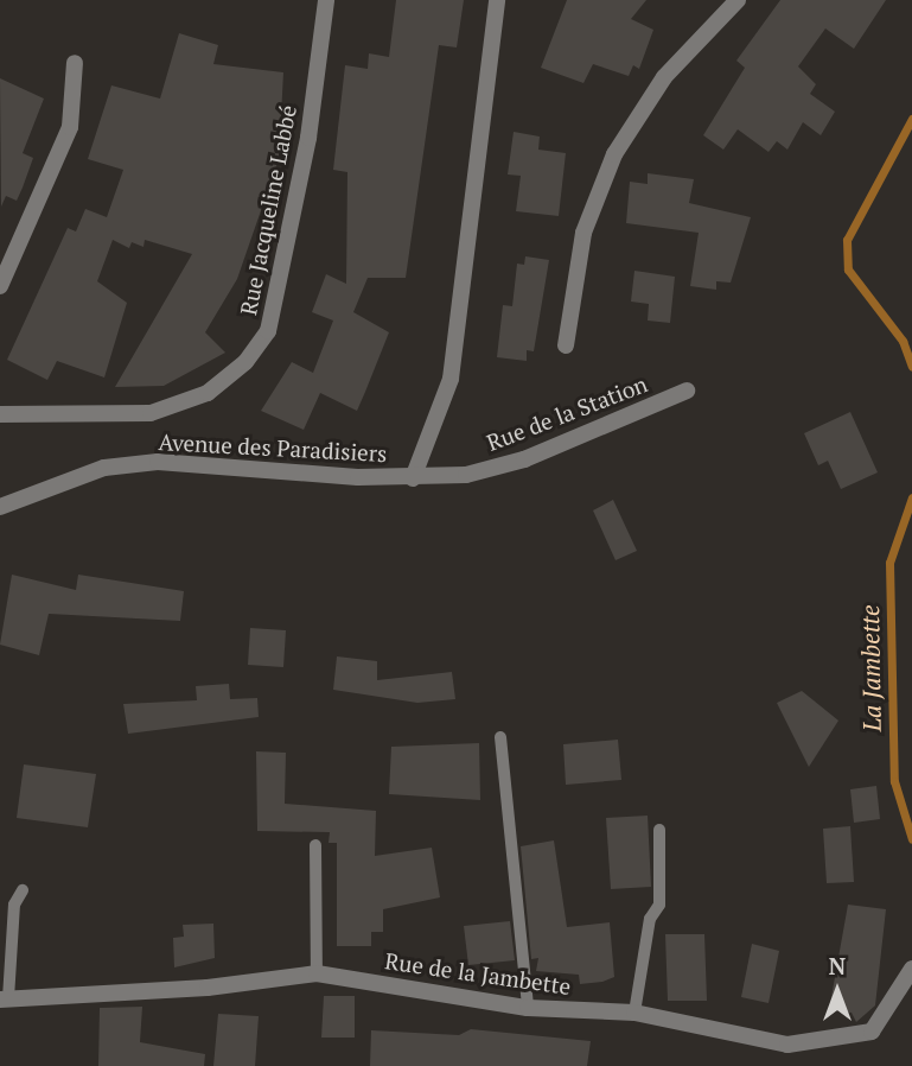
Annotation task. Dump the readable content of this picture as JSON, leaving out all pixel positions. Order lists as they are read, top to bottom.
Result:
{
  "streets": {
    "street": [
      "Rue Jacqueline Labbé",
      "Rue de la Station",
      "Avenue des Paradisiers",
      "Rue de la Jambette"
    ]
  },
  "crossings": [
    ["Rue de la Station", "Avenue des Paradisiers"]
  ],
  "water": ["La Jambette"],
  "north": "top"
}
